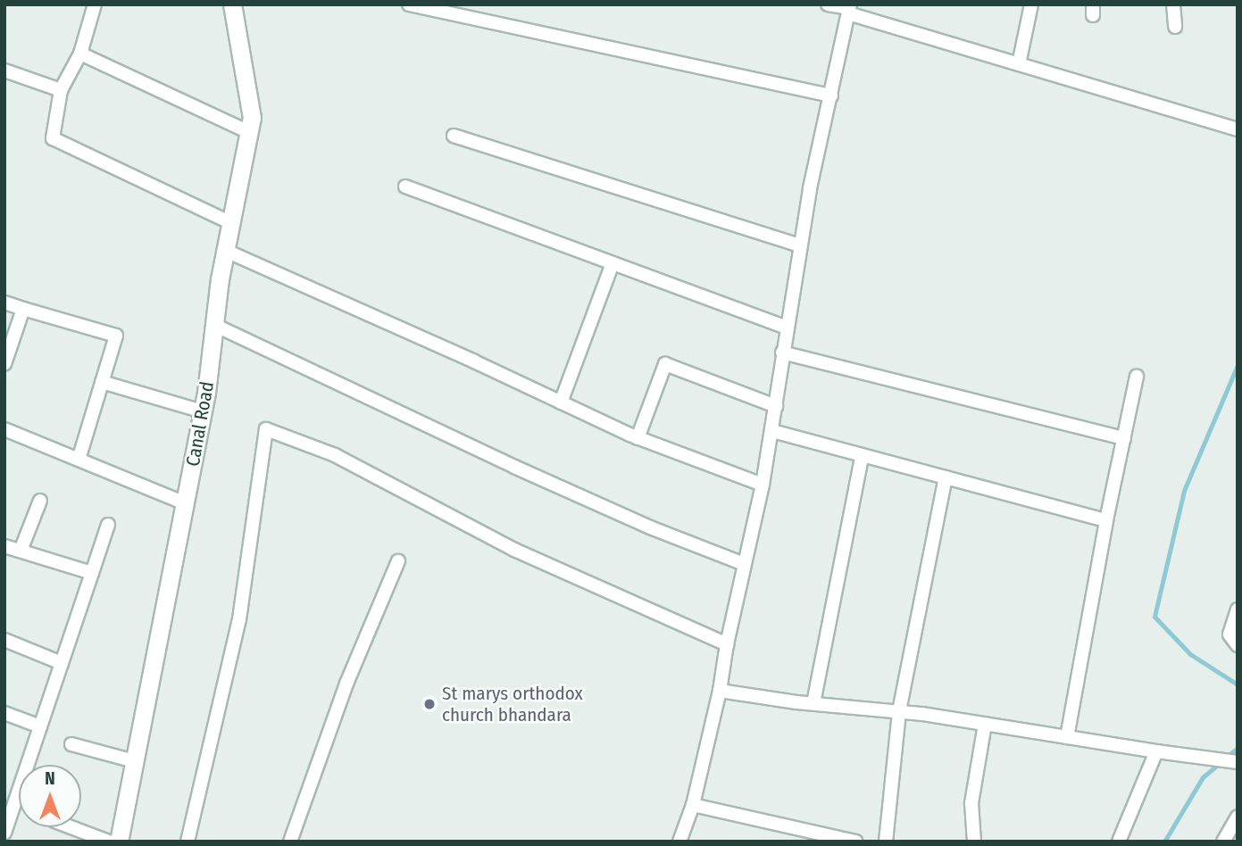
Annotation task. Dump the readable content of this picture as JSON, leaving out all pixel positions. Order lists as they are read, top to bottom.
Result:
{
  "streets": {
    "street": ["Canal Road"]
  },
  "places": ["St marys orthodox church bhandara"],
  "north": "top"
}
